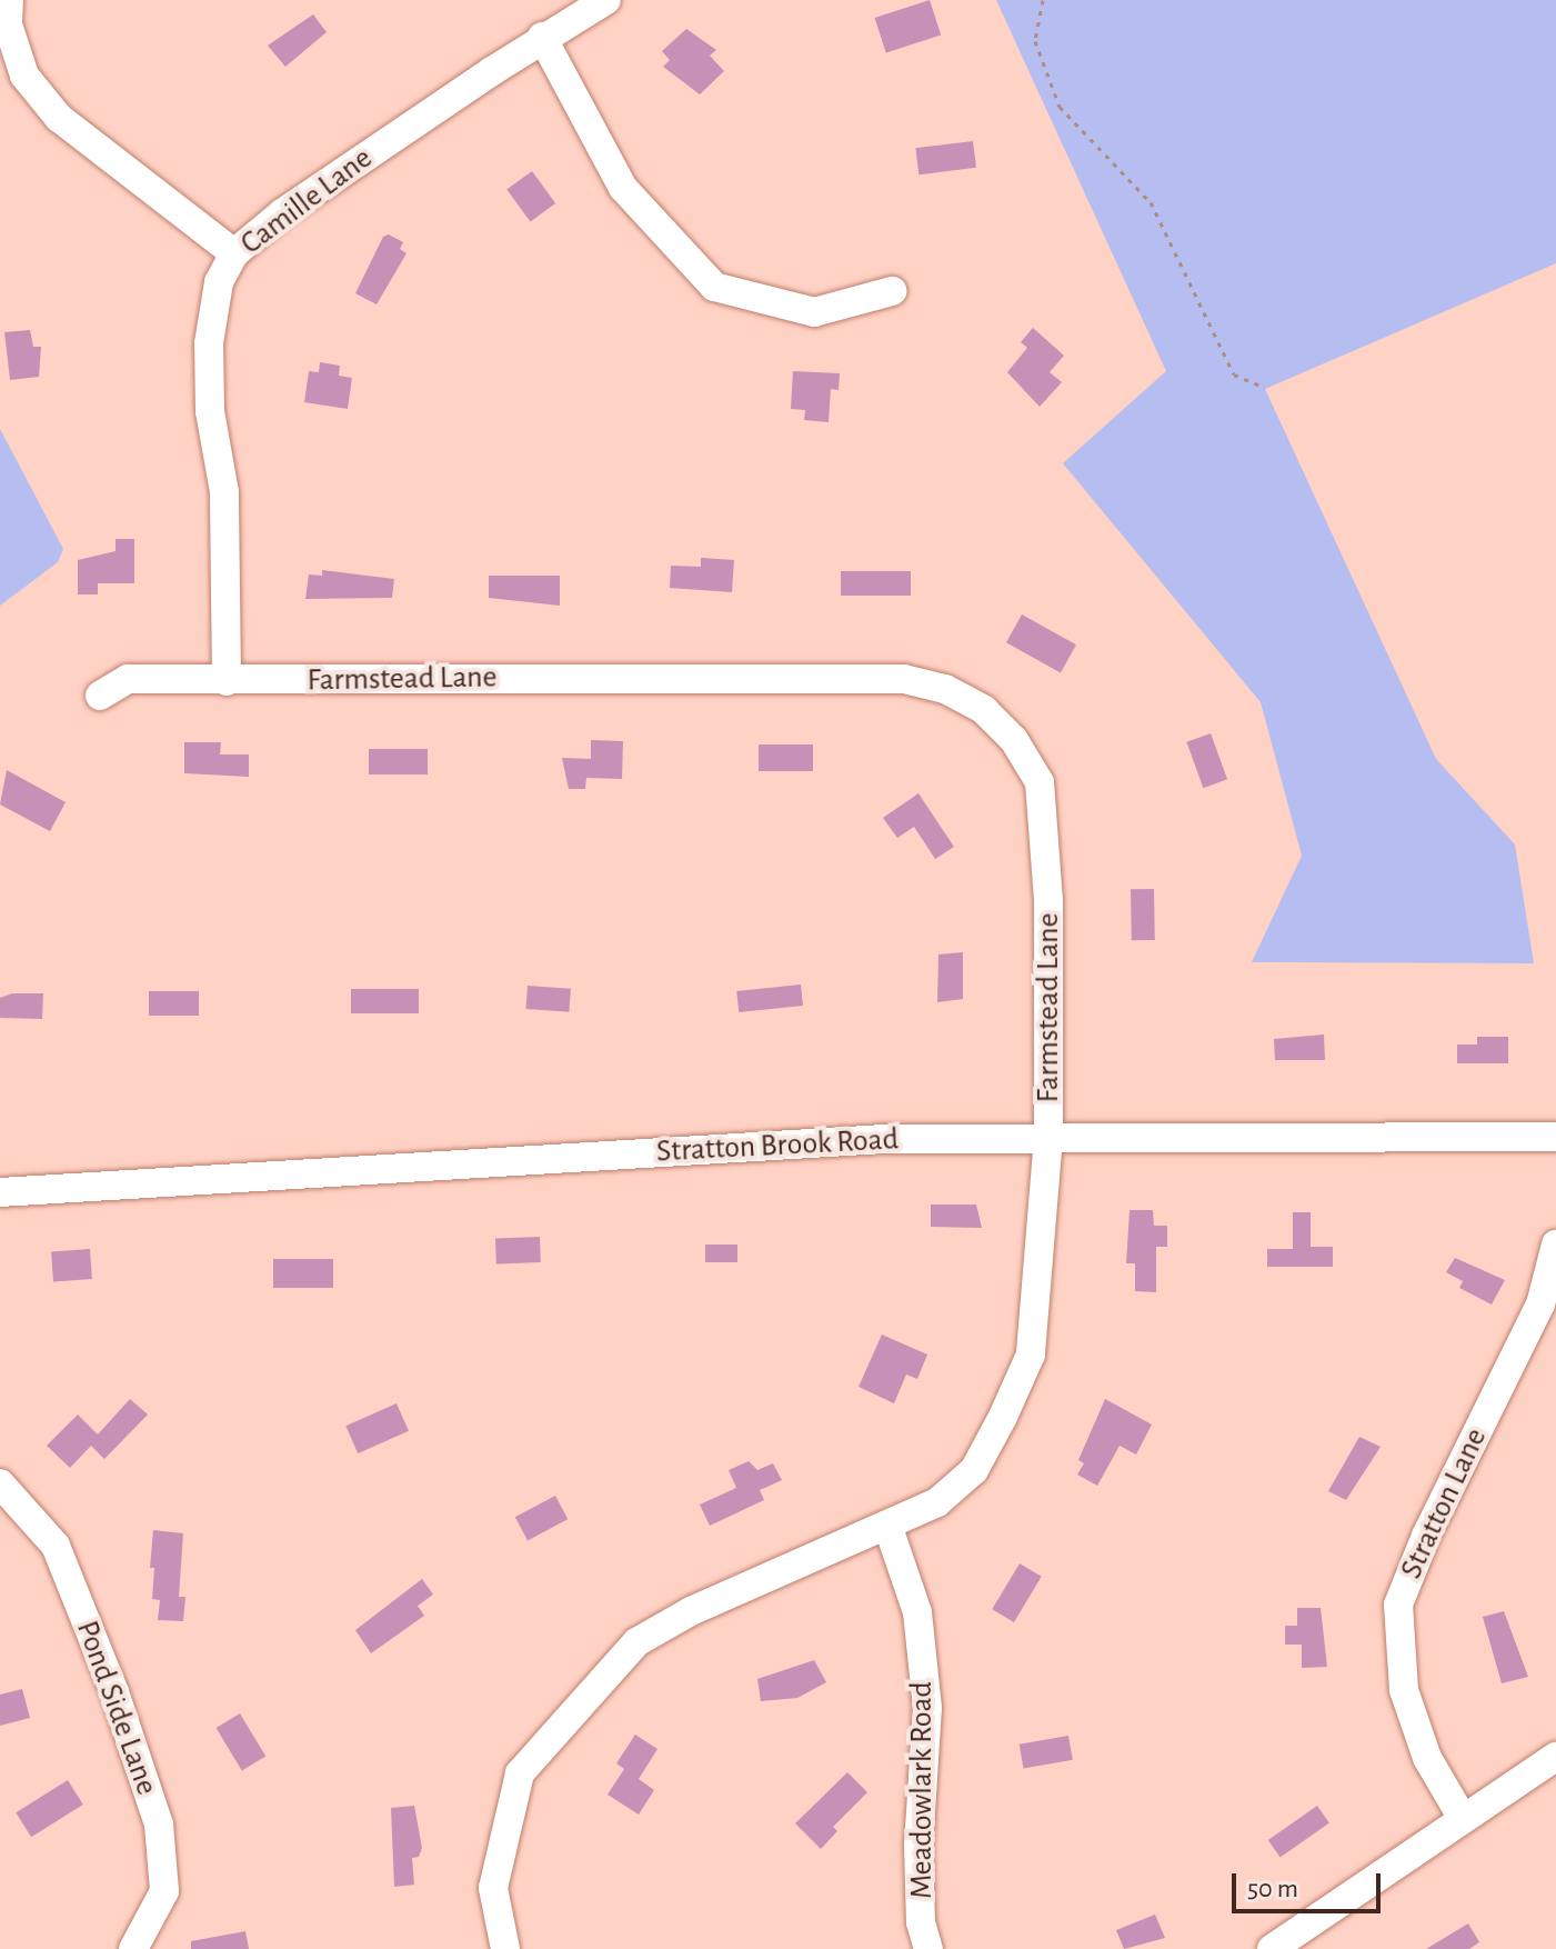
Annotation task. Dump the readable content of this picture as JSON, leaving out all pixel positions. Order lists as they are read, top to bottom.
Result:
{
  "streets": {
    "street": [
      "Camille Lane",
      "Farmstead Lane",
      "Stratton Brook Road",
      "Stratton Lane",
      "Pond Side Lane",
      "Meadowlark Road"
    ]
  },
  "crossings": [
    ["Camille Lane", "Farmstead Lane"],
    ["Farmstead Lane", "Stratton Brook Road"],
    ["Farmstead Lane", "Meadowlark Road"]
  ],
  "scale_bar": "50 m"
}
